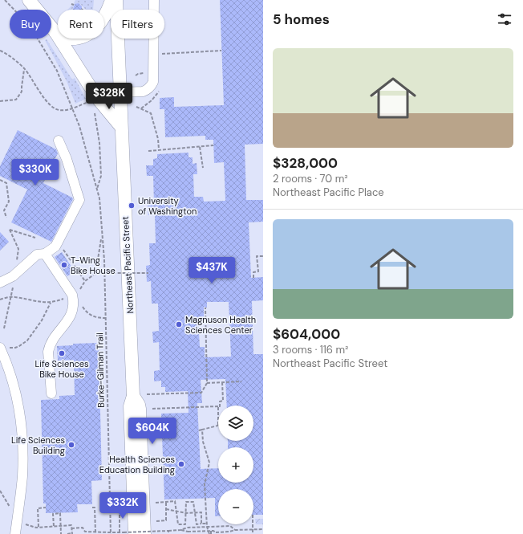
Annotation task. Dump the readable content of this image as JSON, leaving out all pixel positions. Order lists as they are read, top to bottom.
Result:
{
  "streets": {
    "main road": ["Northeast Pacific Street"],
    "path": ["Burke-Gilman Trail"]
  },
  "places": [
    "University of Washington",
    "T-Wing Bike House",
    "Magnuson Health Sciences Center",
    "Life Sciences Bike House",
    "Life Sciences Building",
    "Health Sciences Education Building"
  ],
  "page": {
    "heading": "5 homes",
    "chip": ["Buy", "Rent", "Filters"],
    "list": [
      {
        "name": "$328,000",
        "note": "2 rooms · 70 m² · Northeast Pacific Place"
      },
      {
        "name": "$604,000",
        "note": "3 rooms · 116 m² · Northeast Pacific Street"
      }
    ],
    "price": [
      "$328K",
      "$330K",
      "$437K",
      "$604K",
      "$332K"
    ],
    "map_buttons": ["+", "−"]
  }
}
